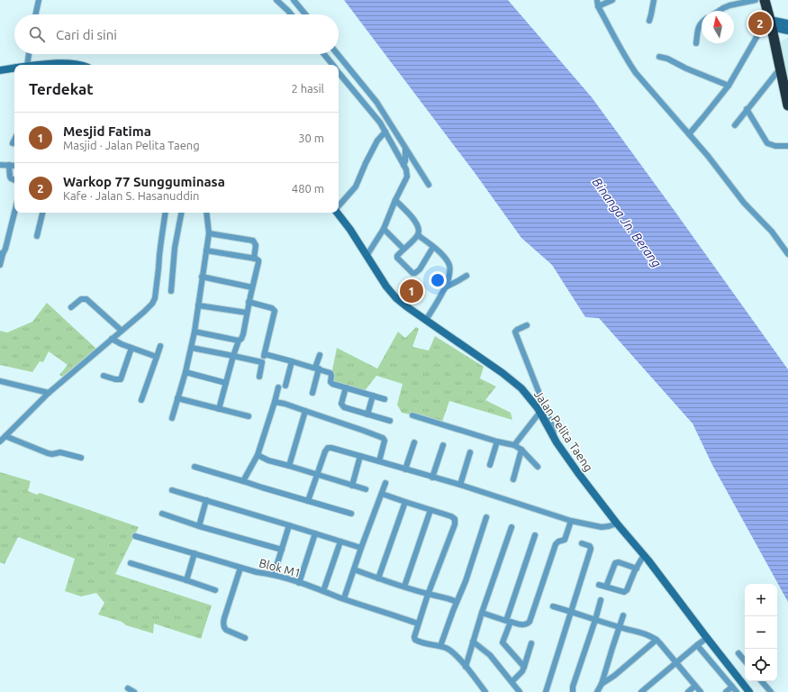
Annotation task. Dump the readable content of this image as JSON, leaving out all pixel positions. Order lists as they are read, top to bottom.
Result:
{
  "streets": {
    "street": ["Jalan Pelita Taeng", "Blok M1"]
  },
  "water": ["Binanga Jn. Berang"],
  "north": "top",
  "page": {
    "pins": ["2", "1"],
    "search": "Cari di sini",
    "heading": ["Terdekat", "2 hasil"],
    "list": [
      {
        "mark": "1",
        "name": "Mesjid Fatima",
        "note": "Masjid · Jalan Pelita Taeng",
        "value": "30 m"
      },
      {
        "mark": "2",
        "name": "Warkop 77 Sungguminasa",
        "note": "Kafe · Jalan S. Hasanuddin",
        "value": "480 m"
      }
    ],
    "map_buttons": ["+", "−"]
  }
}
